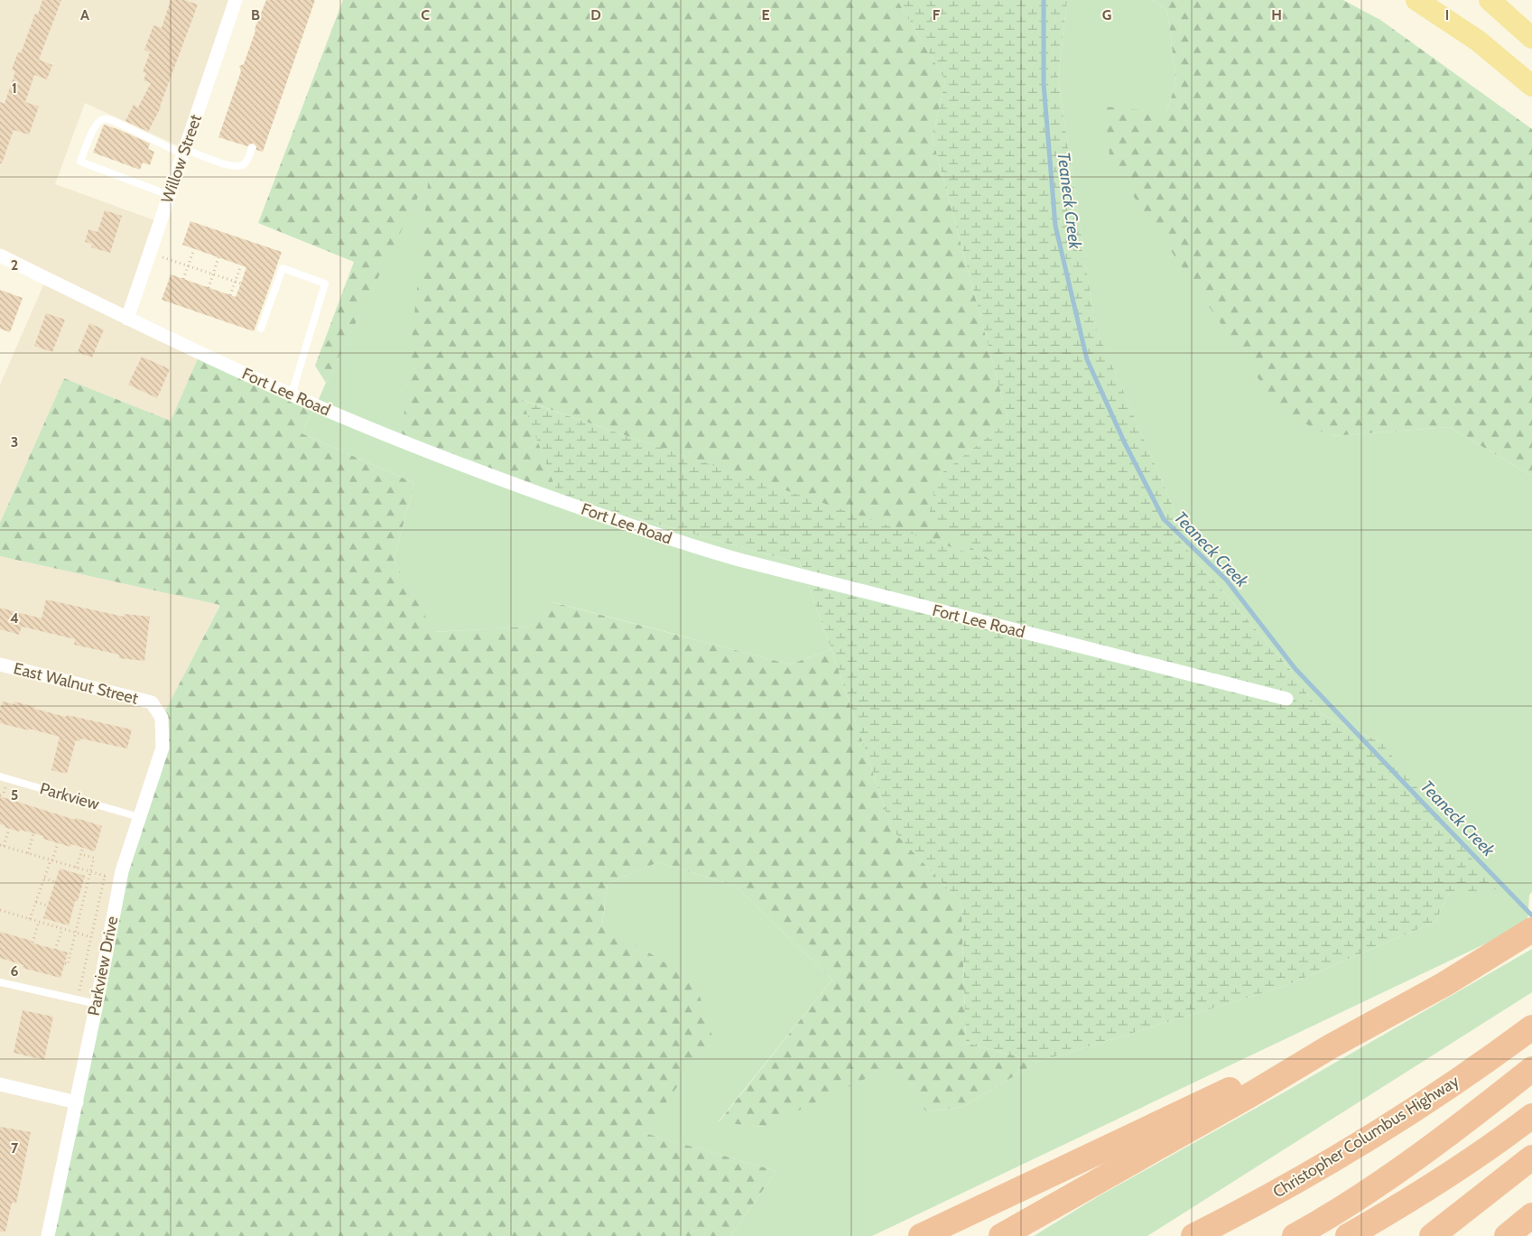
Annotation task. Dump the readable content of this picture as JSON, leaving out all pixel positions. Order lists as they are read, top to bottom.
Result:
{
  "streets": {
    "highway": ["Christopher Columbus Highway"],
    "street": [
      "Willow Street",
      "Fort Lee Road",
      "East Walnut Street",
      "Parkview Drive"
    ],
    "lane": ["Parkview"]
  },
  "crossings": [
    ["Willow Street", "Fort Lee Road"],
    ["East Walnut Street", "Parkview Drive"],
    ["Parkview", "Parkview Drive"]
  ],
  "water": ["Teaneck Creek"],
  "grid": {
    "columns": [
      "A",
      "B",
      "C",
      "D",
      "E",
      "F",
      "G",
      "H",
      "I"
    ],
    "rows": [
      "1",
      "2",
      "3",
      "4",
      "5",
      "6",
      "7"
    ]
  }
}
